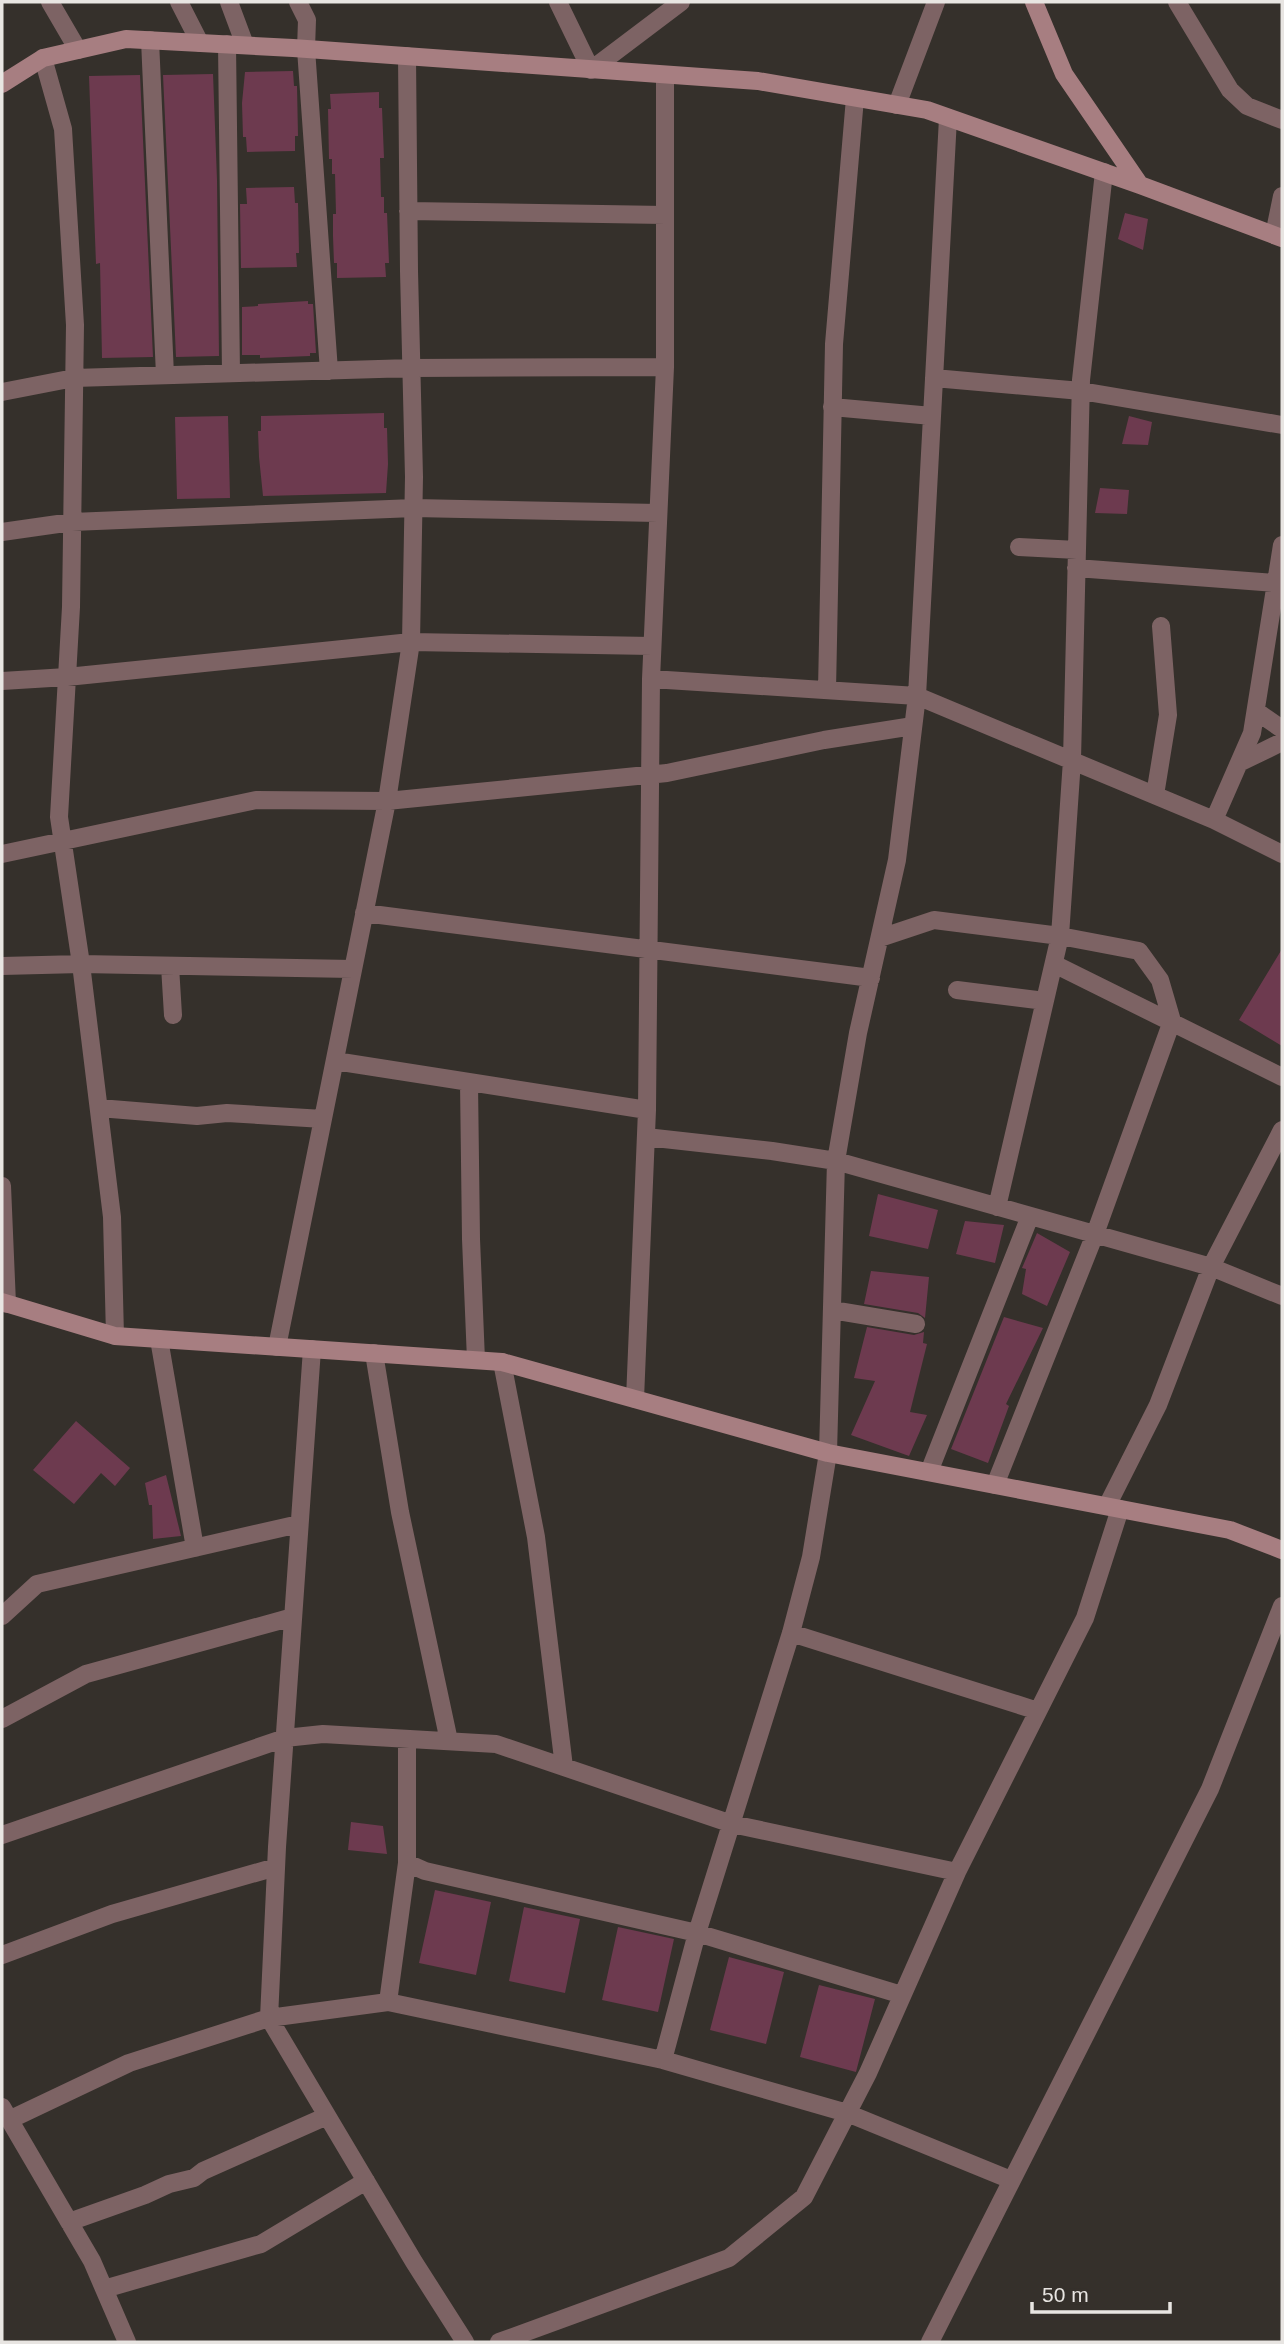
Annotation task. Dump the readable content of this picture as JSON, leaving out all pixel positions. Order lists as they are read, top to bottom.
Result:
{
  "scale_bar": "50 m"
}
